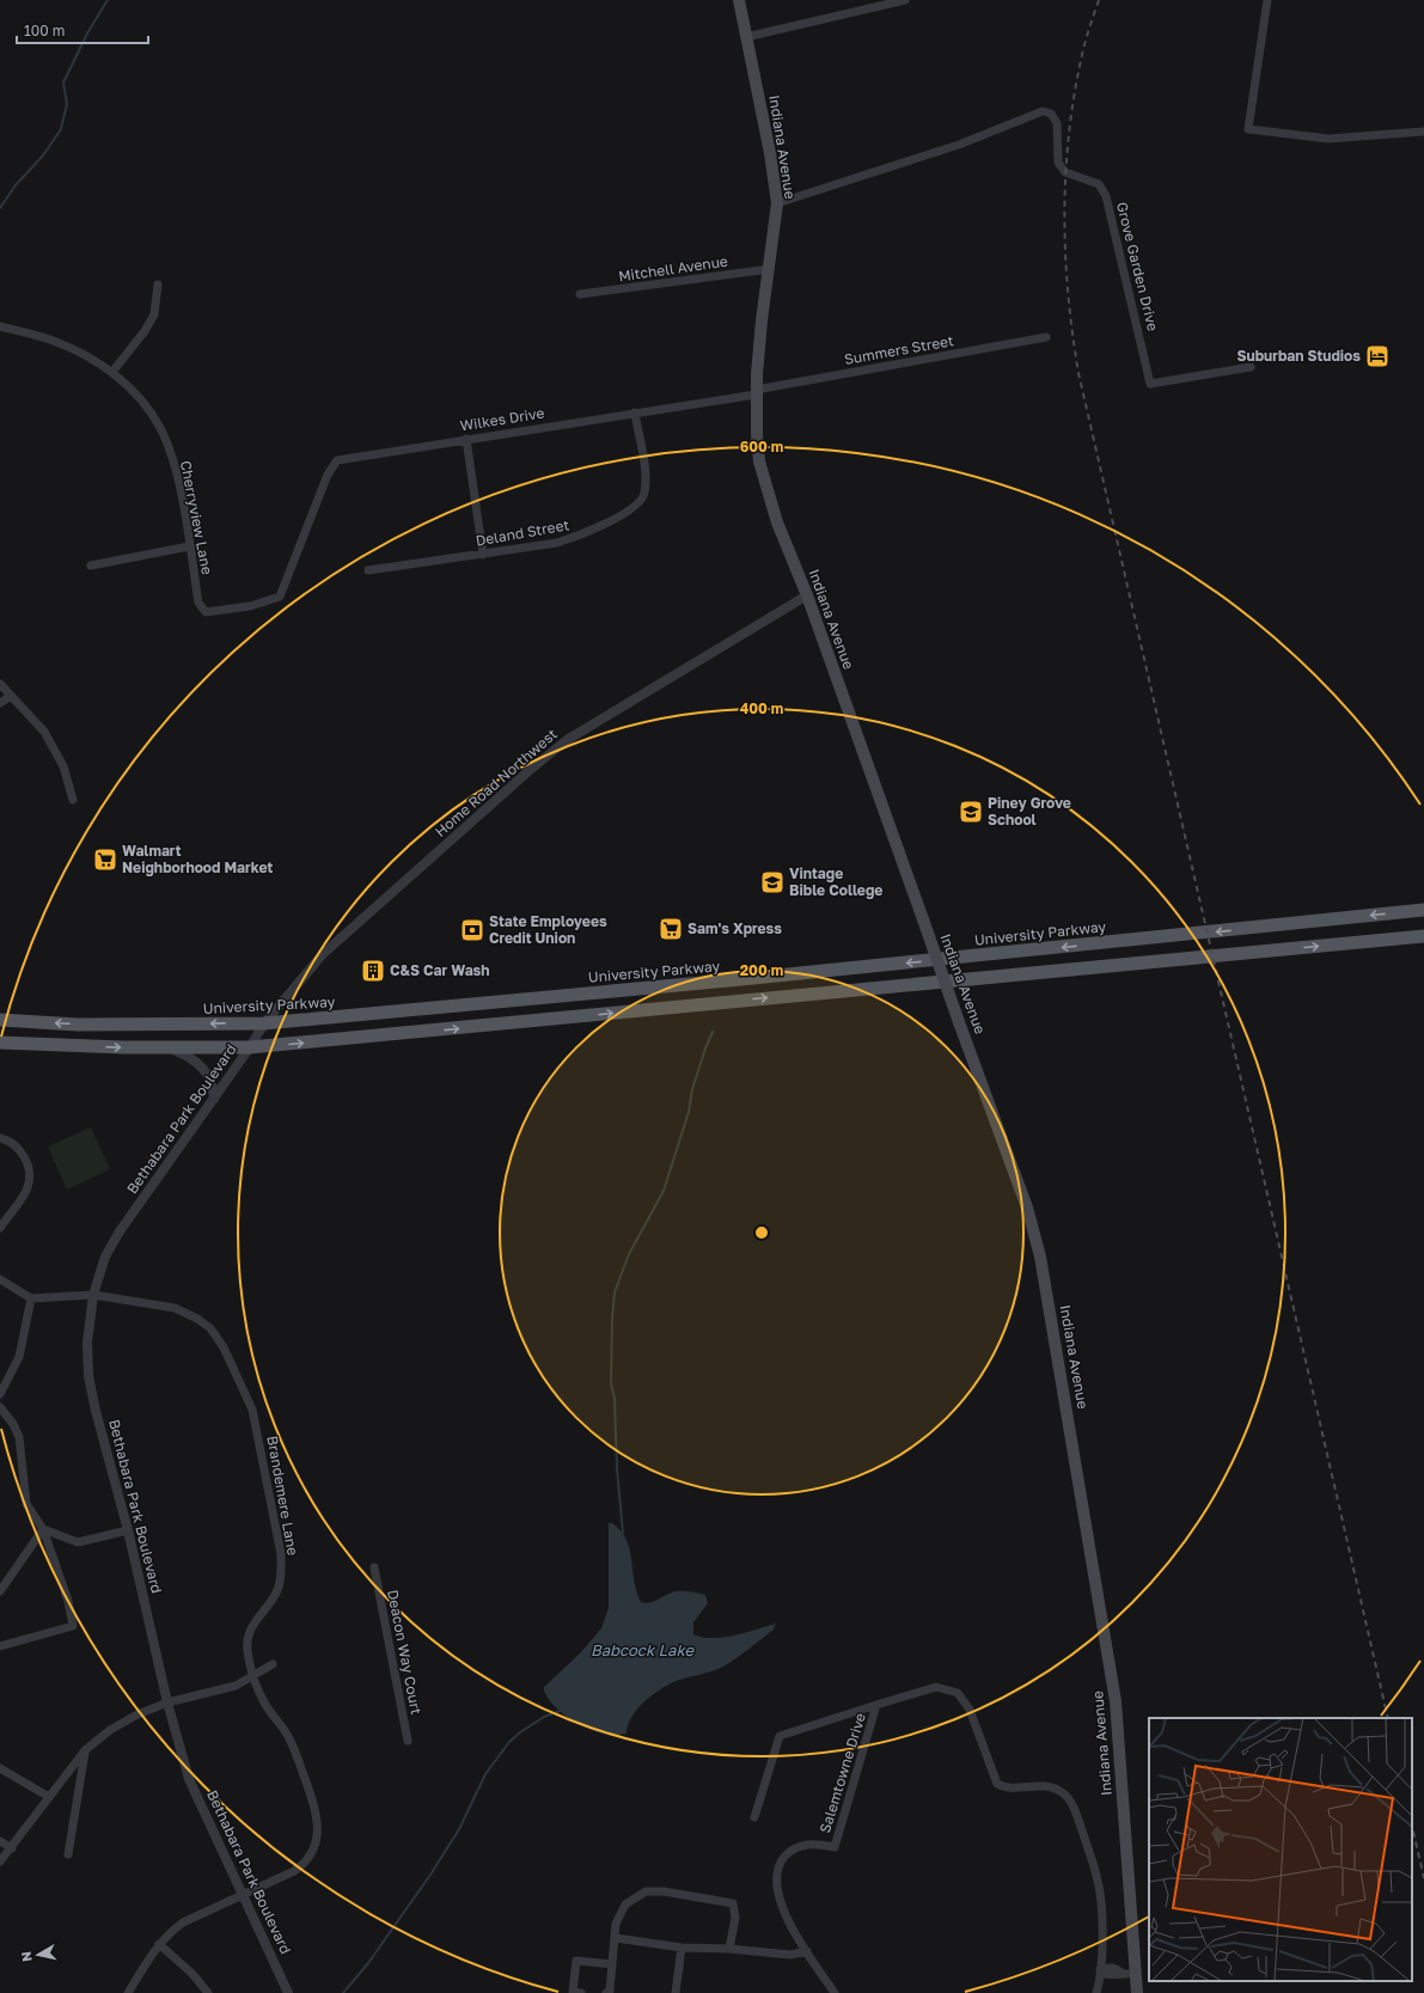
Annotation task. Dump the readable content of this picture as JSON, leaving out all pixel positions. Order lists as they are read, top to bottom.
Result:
{
  "streets": {
    "main road": ["Indiana Avenue", "University Parkway"],
    "street": [
      "Grove Garden Drive",
      "Mitchell Avenue",
      "Summers Street",
      "Wilkes Drive",
      "Cherryview Lane",
      "Deland Street",
      "Home Road Northwest",
      "Bethabara Park Boulevard",
      "Brandemere Lane",
      "Deacon Way Court",
      "Salemtowne Drive"
    ]
  },
  "crossings": [
    ["Indiana Avenue", "Grove Garden Drive"],
    ["Indiana Avenue", "Mitchell Avenue"],
    ["Indiana Avenue", "Summers Street"],
    ["Indiana Avenue", "Wilkes Drive"],
    ["Indiana Avenue", "Home Road Northwest"],
    ["Summers Street", "Wilkes Drive"],
    ["Wilkes Drive", "Cherryview Lane"],
    ["Wilkes Drive", "Deland Street"],
    ["Home Road Northwest", "University Parkway"],
    ["Home Road Northwest", "Bethabara Park Boulevard"],
    ["Bethabara Park Boulevard", "Brandemere Lane"]
  ],
  "water": ["Babcock Lake"],
  "places": {
    "hotel": ["Suburban Studios"],
    "school or university": ["Piney Grove School", "Vintage Bible College"],
    "supermarket": ["Walmart Neighborhood Market", "Sam's Xpress"],
    "bank": ["State Employees Credit Union"],
    "building": ["C&S Car Wash"]
  },
  "scale_bar": "100 m",
  "north": "left",
  "rings": ["600 m", "400 m", "200 m"]
}
